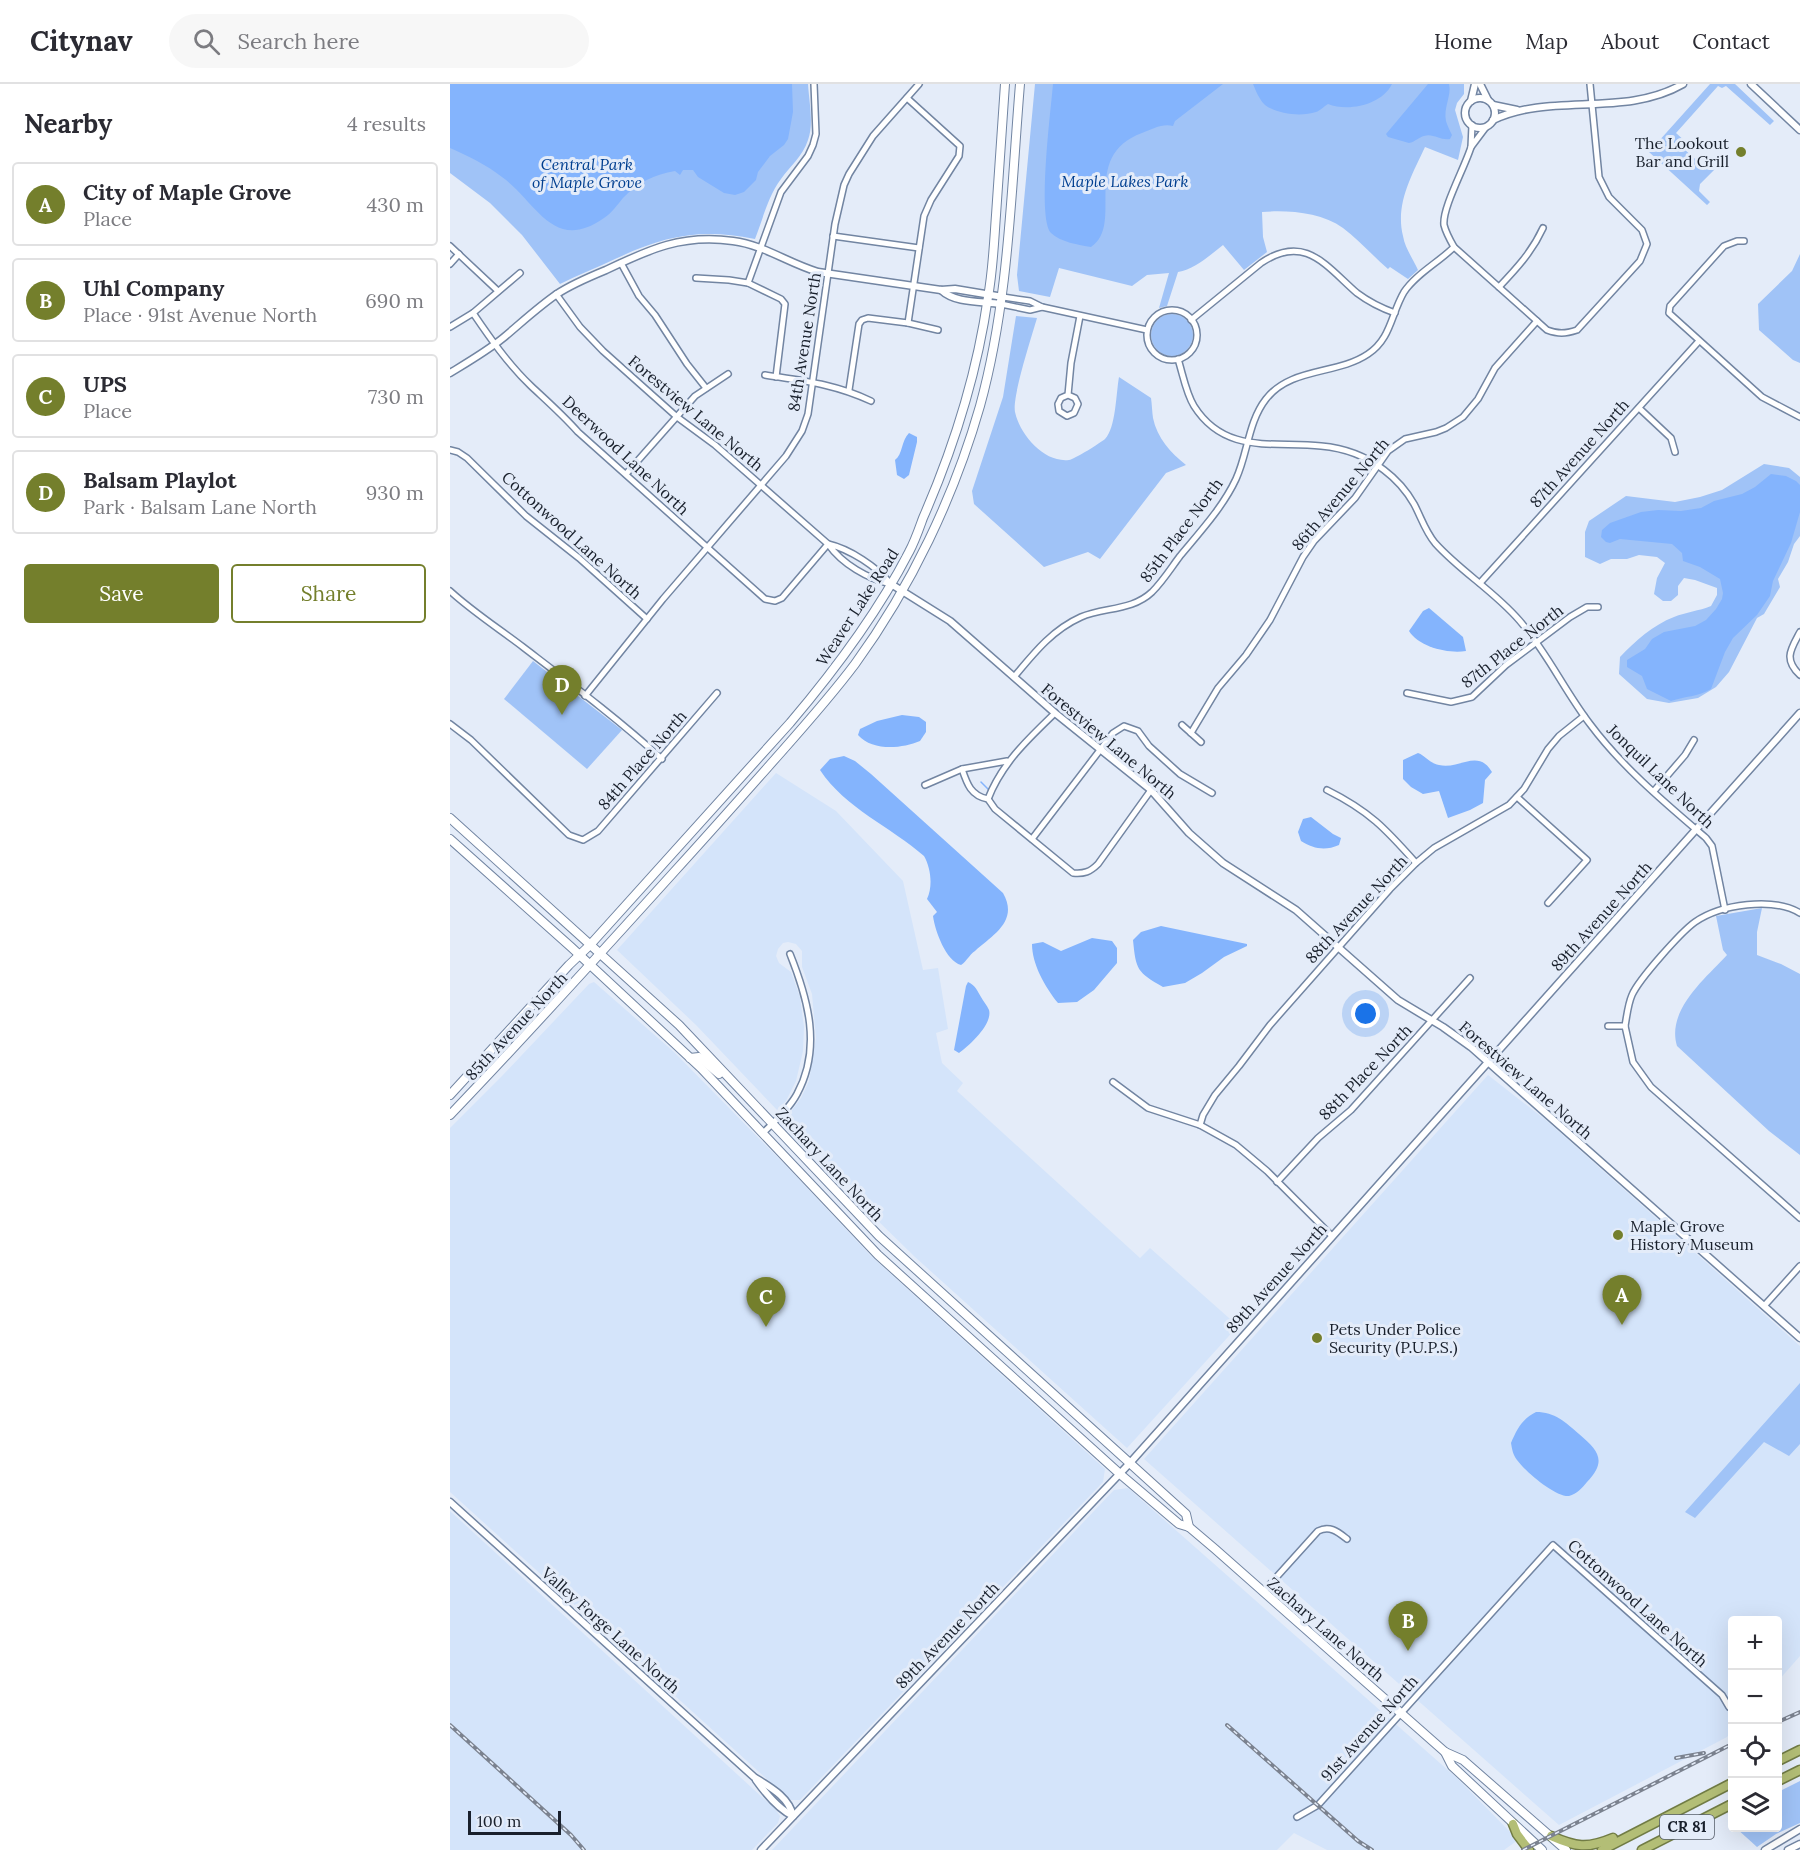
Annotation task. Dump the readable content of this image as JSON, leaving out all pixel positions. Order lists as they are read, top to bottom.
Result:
{
  "streets": {
    "highway": ["CR 81"],
    "main road": ["Weaver Lake Road", "85th Avenue North", "Zachary Lane North"],
    "street": [
      "84th Avenue North",
      "Forestview Lane North",
      "87th Avenue North",
      "Deerwood Lane North",
      "86th Avenue North",
      "85th Place North",
      "Cottonwood Lane North",
      "87th Place North",
      "84th Place North",
      "Jonquil Lane North",
      "88th Avenue North",
      "89th Avenue North",
      "88th Place North",
      "Valley Forge Lane North",
      "91st Avenue North"
    ]
  },
  "crossings": [
    ["84th Avenue North", "Forestview Lane North"],
    ["84th Avenue North", "Deerwood Lane North"],
    ["84th Avenue North", "Cottonwood Lane North"],
    ["Forestview Lane North", "Deerwood Lane North"],
    ["Forestview Lane North", "85th Place North"],
    ["Forestview Lane North", "Weaver Lake Road"],
    ["Forestview Lane North", "88th Avenue North"],
    ["Forestview Lane North", "89th Avenue North"],
    ["Forestview Lane North", "88th Place North"],
    ["87th Avenue North", "Jonquil Lane North"],
    ["86th Avenue North", "Jonquil Lane North"],
    ["85th Place North", "Jonquil Lane North"],
    ["Cottonwood Lane North", "91st Avenue North"],
    ["Weaver Lake Road", "85th Avenue North"],
    ["Weaver Lake Road", "Zachary Lane North"],
    ["87th Place North", "Jonquil Lane North"],
    ["Jonquil Lane North", "88th Avenue North"],
    ["Jonquil Lane North", "89th Avenue North"],
    ["89th Avenue North", "Zachary Lane North"],
    ["89th Avenue North", "Valley Forge Lane North"],
    ["85th Avenue North", "Zachary Lane North"],
    ["Zachary Lane North", "91st Avenue North"]
  ],
  "parks": ["Central Park of Maple Grove", "Maple Lakes Park"],
  "places": ["The Lookout Bar and Grill", "Maple Grove History Museum", "Pets Under Police Security (P.U.P.S.)"],
  "scale_bar": "100 m",
  "page": {
    "header": "Citynav",
    "search": "Search here",
    "nav": [
      "Home",
      "Map",
      "About",
      "Contact"
    ],
    "heading": ["Nearby", "4 results"],
    "list": [
      {
        "mark": "A",
        "name": "City of Maple Grove",
        "note": "Place",
        "value": "430 m"
      },
      {
        "mark": "B",
        "name": "Uhl Company",
        "note": "Place · 91st Avenue North",
        "value": "690 m"
      },
      {
        "mark": "C",
        "name": "UPS",
        "note": "Place",
        "value": "730 m"
      },
      {
        "mark": "D",
        "name": "Balsam Playlot",
        "note": "Park · Balsam Lane North",
        "value": "930 m"
      }
    ],
    "buttons": ["Save", "Share"],
    "pins": [
      "D",
      "A",
      "C",
      "B"
    ],
    "map_buttons": ["+", "−"],
    "scale": "100 m"
  }
}
